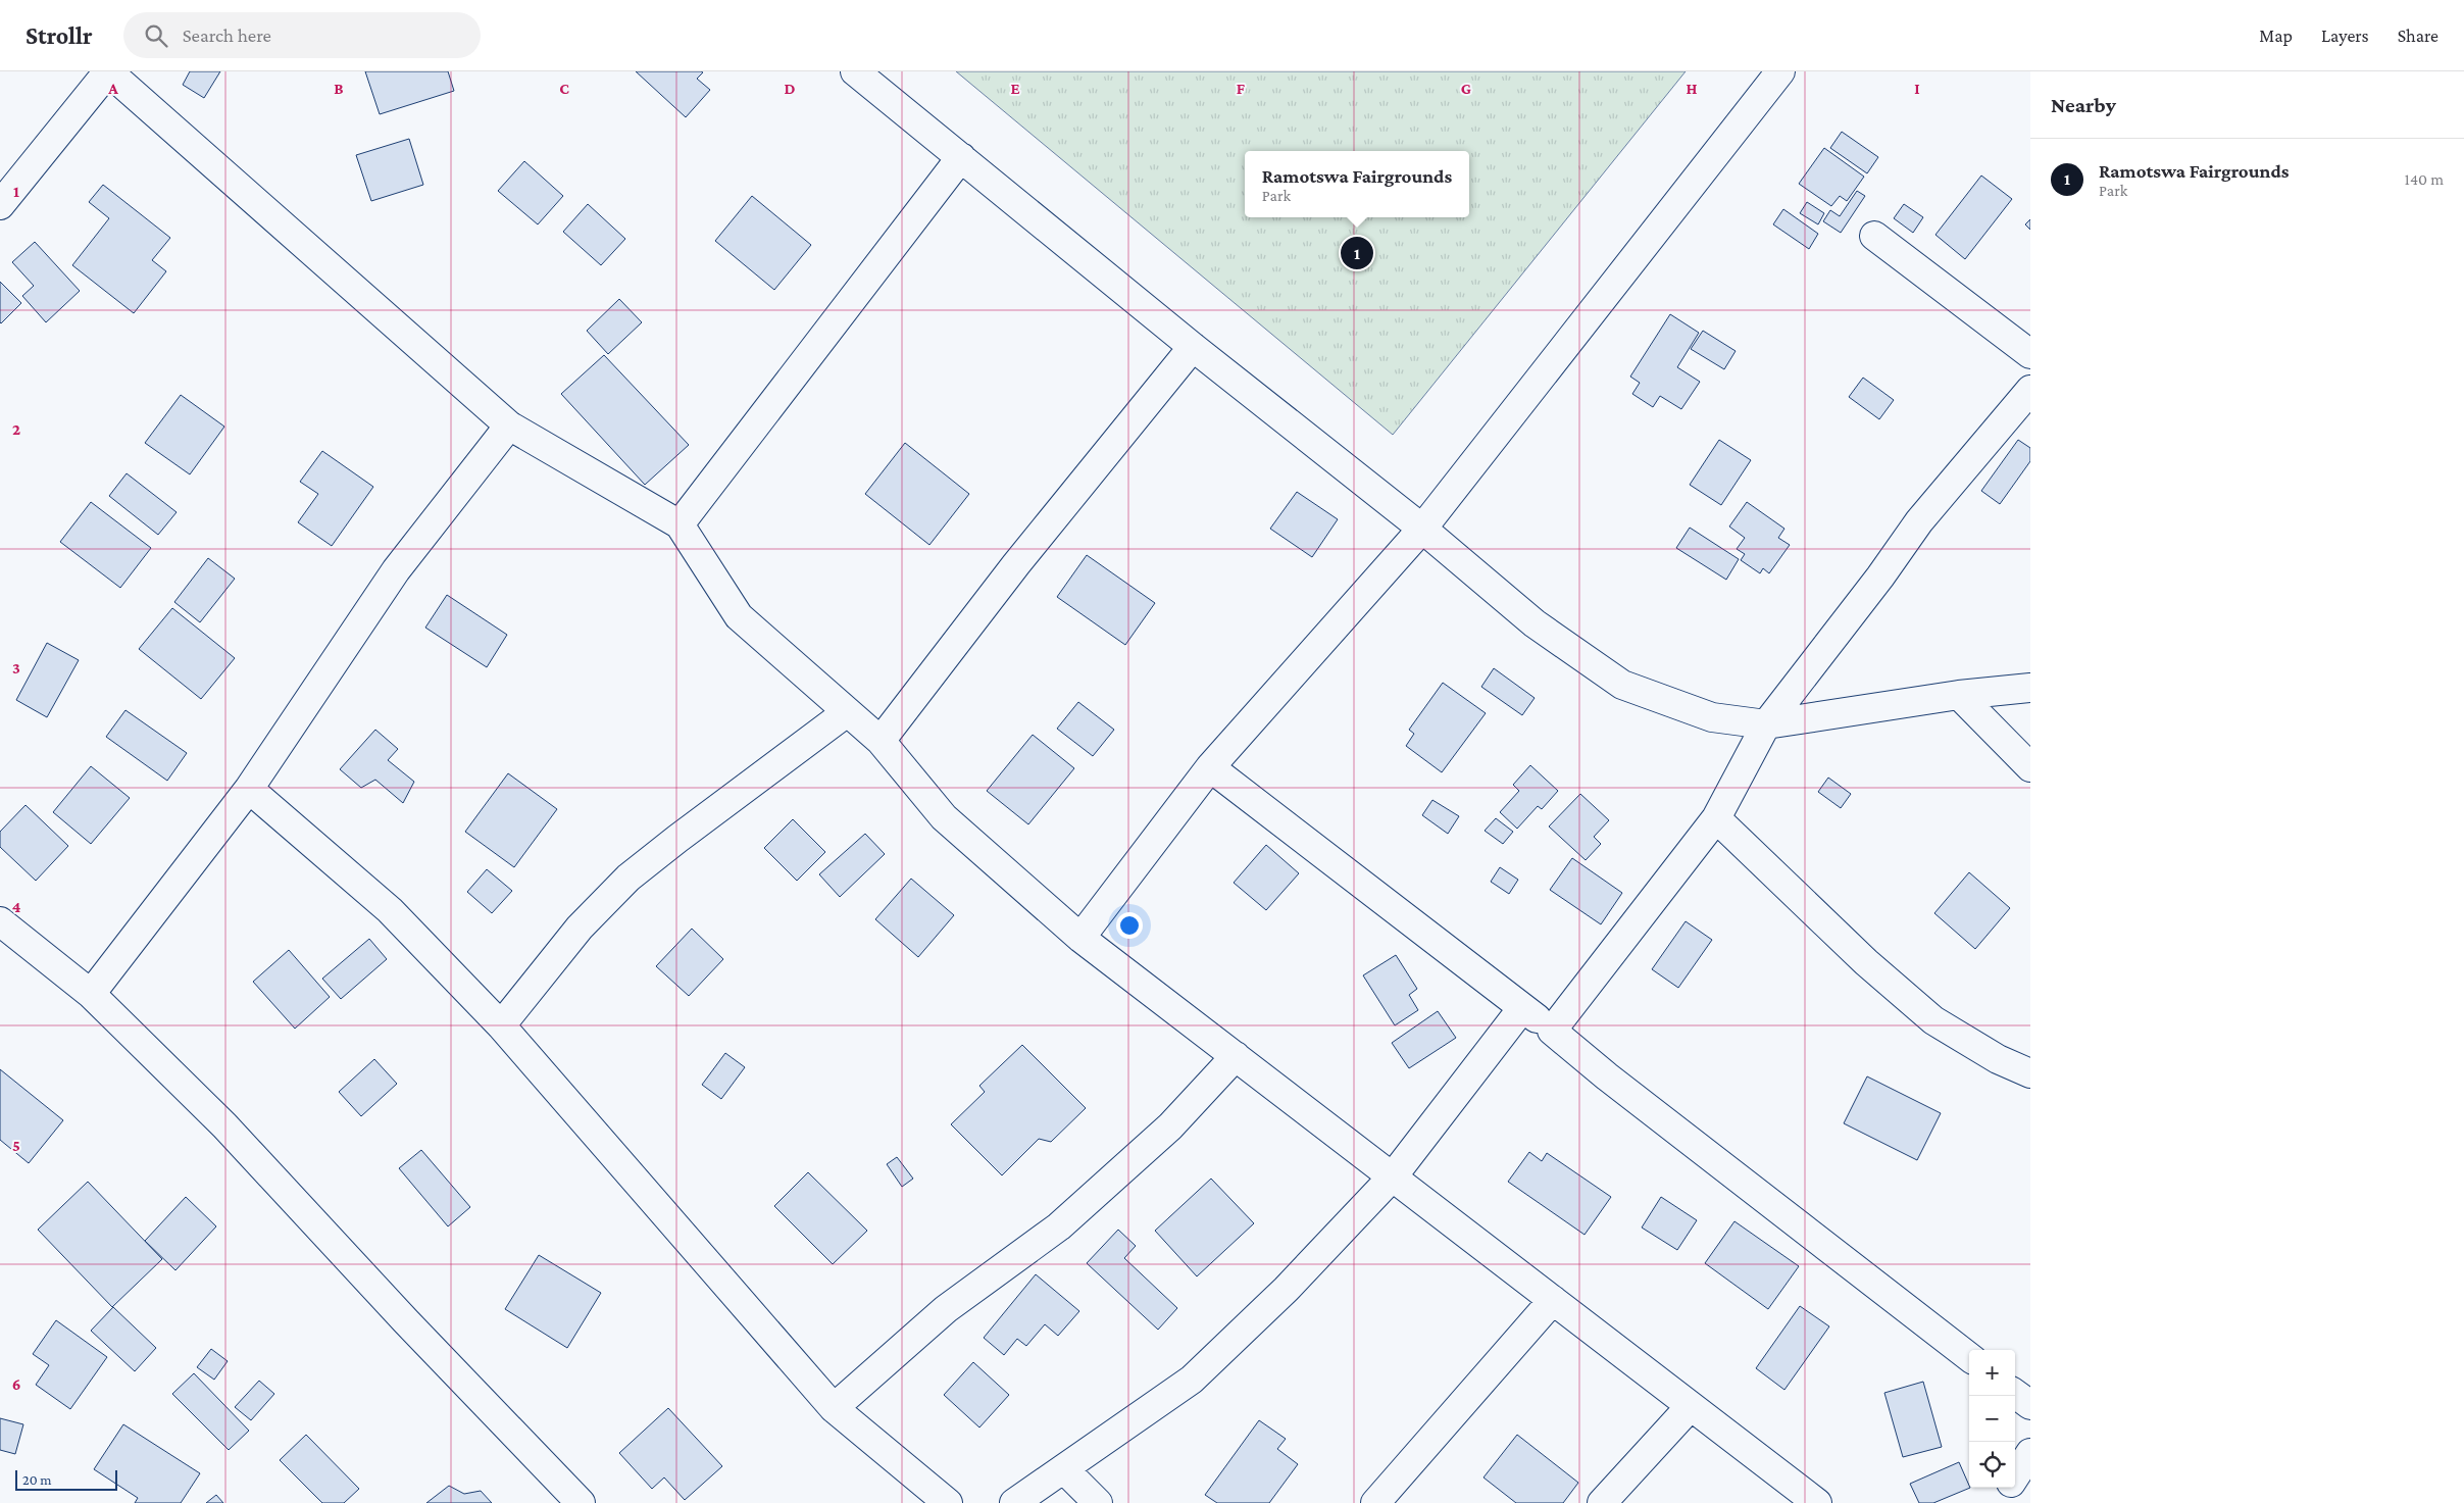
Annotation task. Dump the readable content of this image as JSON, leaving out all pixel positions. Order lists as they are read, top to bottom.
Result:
{
  "scale_bar": "20 m",
  "page": {
    "header": "Strollr",
    "search": "Search here",
    "nav": ["Map", "Layers", "Share"],
    "heading": "Nearby",
    "list": [
      {
        "mark": "1",
        "name": "Ramotswa Fairgrounds",
        "note": "Park",
        "value": "140 m"
      }
    ],
    "popup": ["Ramotswa Fairgrounds", "Park"],
    "pins": "1",
    "map_buttons": ["+", "−"],
    "scale": "20 m"
  },
  "grid": {
    "columns": [
      "A",
      "B",
      "C",
      "D",
      "E",
      "F",
      "G",
      "H",
      "I"
    ],
    "rows": [
      "1",
      "2",
      "3",
      "4",
      "5",
      "6"
    ]
  }
}
